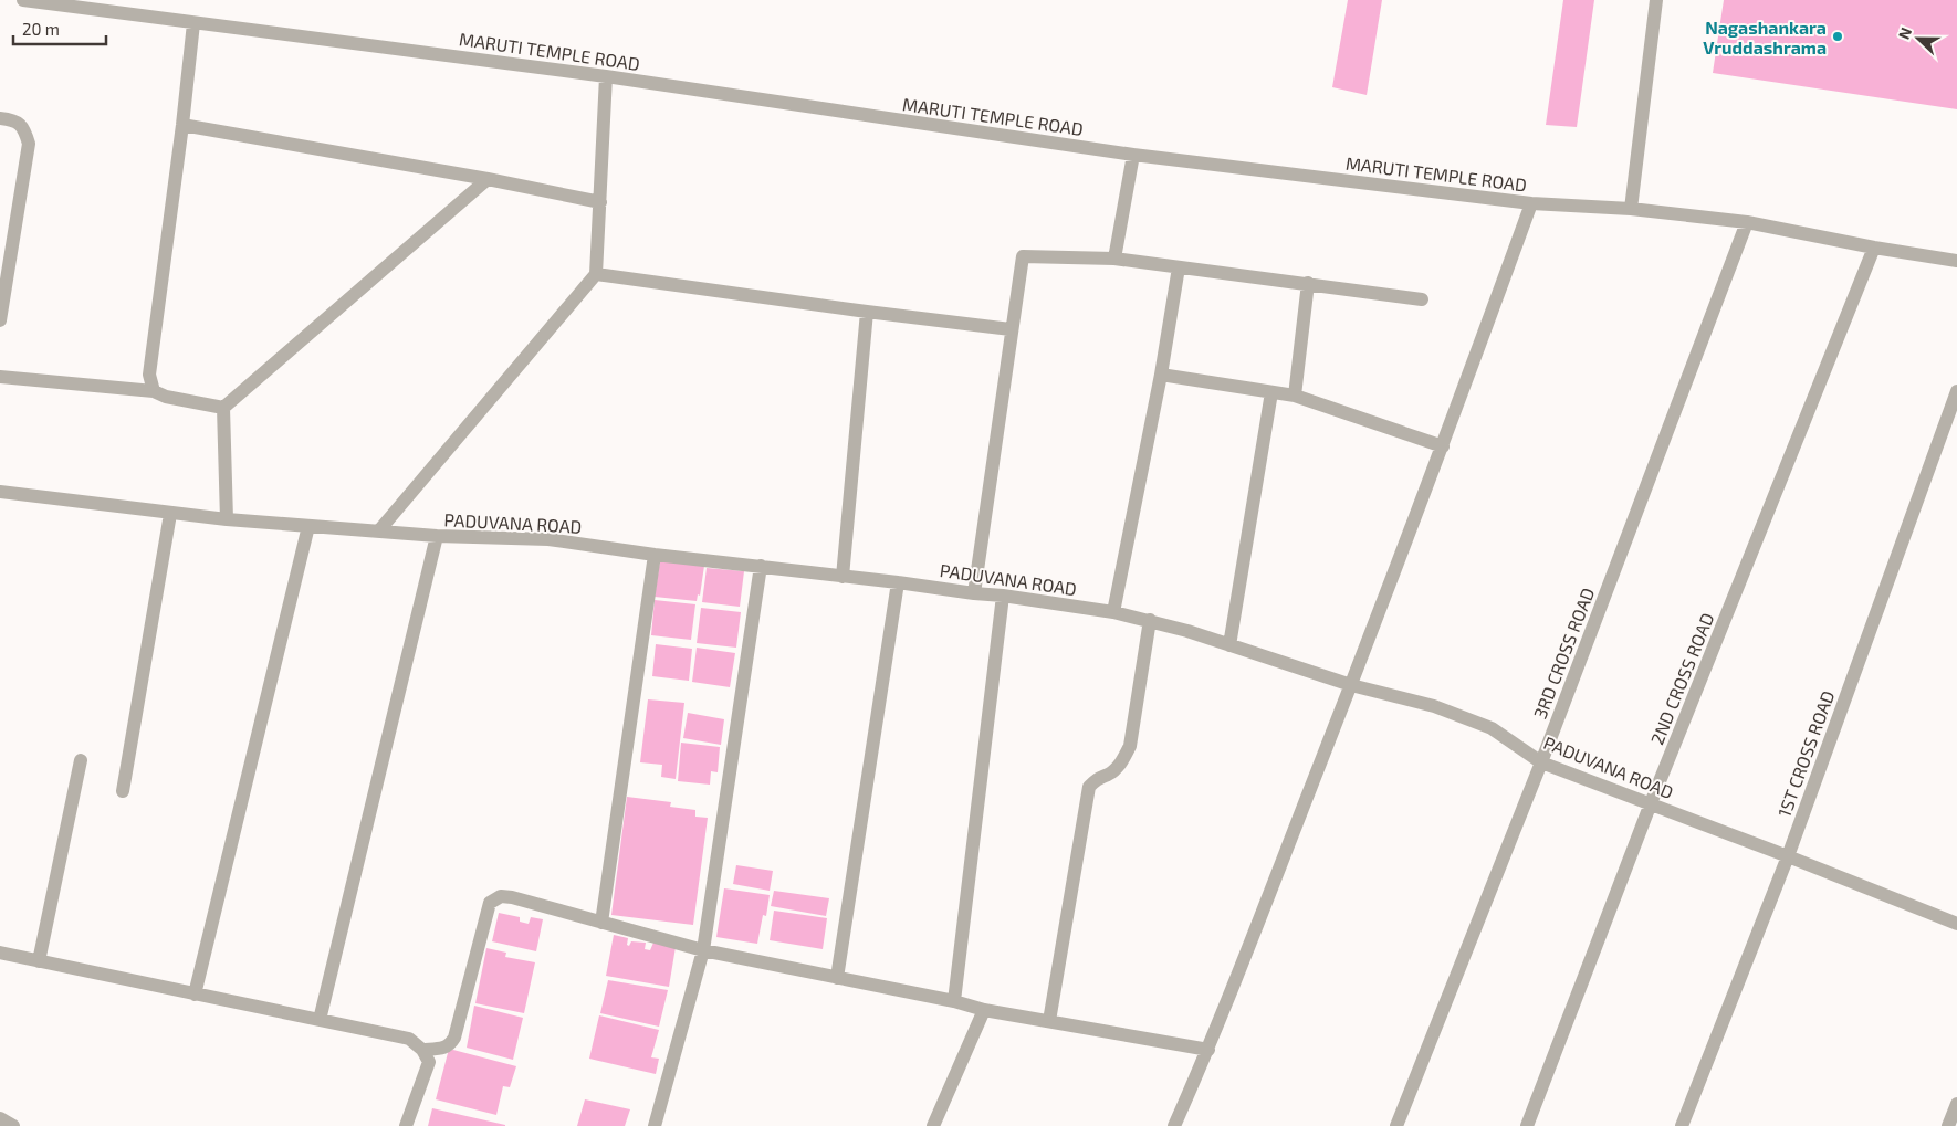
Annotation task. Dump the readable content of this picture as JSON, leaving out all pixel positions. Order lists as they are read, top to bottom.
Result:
{
  "streets": {
    "street": [
      "MARUTI TEMPLE ROAD",
      "PADUVANA ROAD",
      "3RD CROSS ROAD",
      "2ND CROSS ROAD",
      "1ST CROSS ROAD"
    ]
  },
  "crossings": [
    ["MARUTI TEMPLE ROAD", "3RD CROSS ROAD"],
    ["MARUTI TEMPLE ROAD", "2ND CROSS ROAD"],
    ["PADUVANA ROAD", "3RD CROSS ROAD"],
    ["PADUVANA ROAD", "2ND CROSS ROAD"],
    ["PADUVANA ROAD", "1ST CROSS ROAD"]
  ],
  "places": ["Nagashankara Vruddashrama"],
  "scale_bar": "20 m",
  "north": "left"
}
